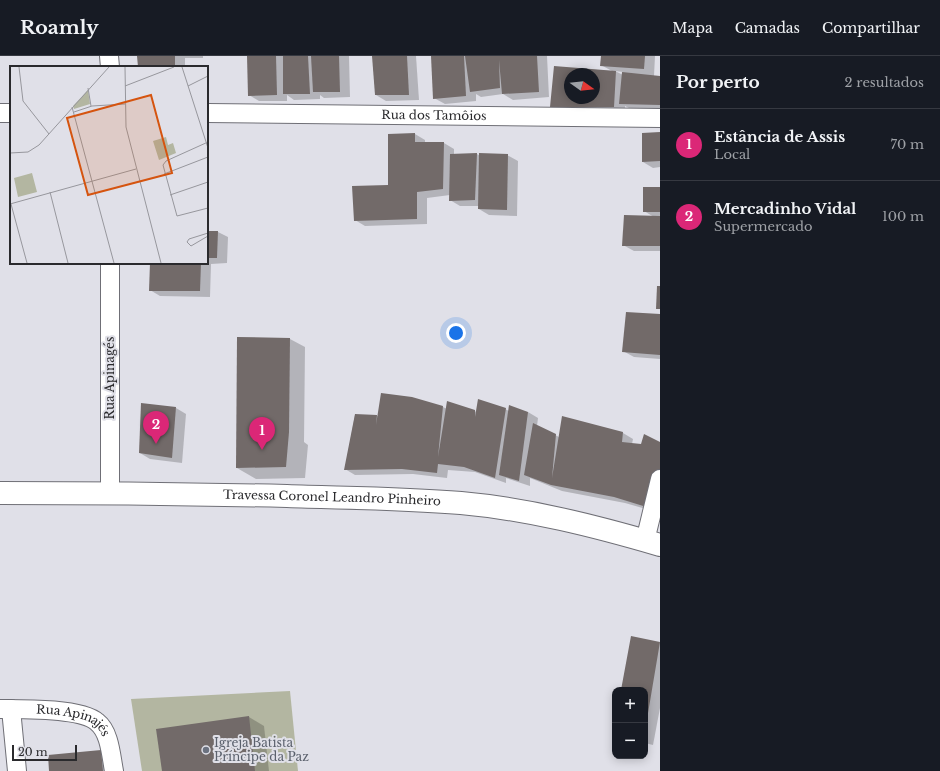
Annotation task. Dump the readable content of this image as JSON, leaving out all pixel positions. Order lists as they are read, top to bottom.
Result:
{
  "streets": {
    "street": [
      "Rua dos Tamôios",
      "Rua Apinagés",
      "Travessa Coronel Leandro Pinheiro",
      "Rua Apinajés"
    ]
  },
  "crossings": [
    ["Rua Apinagés", "Travessa Coronel Leandro Pinheiro"]
  ],
  "places": ["Igreja Batista Príncipe da Paz"],
  "scale_bar": "20 m",
  "north": "right",
  "page": {
    "header": "Roamly",
    "nav": ["Mapa", "Camadas", "Compartilhar"],
    "heading": ["Por perto", "2 resultados"],
    "list": [
      {
        "mark": "1",
        "name": "Estância de Assis",
        "note": "Local",
        "value": "70 m"
      },
      {
        "mark": "2",
        "name": "Mercadinho Vidal",
        "note": "Supermercado",
        "value": "100 m"
      }
    ],
    "pins": ["2", "1"],
    "map_buttons": ["+", "−"],
    "scale": "20 m"
  }
}
